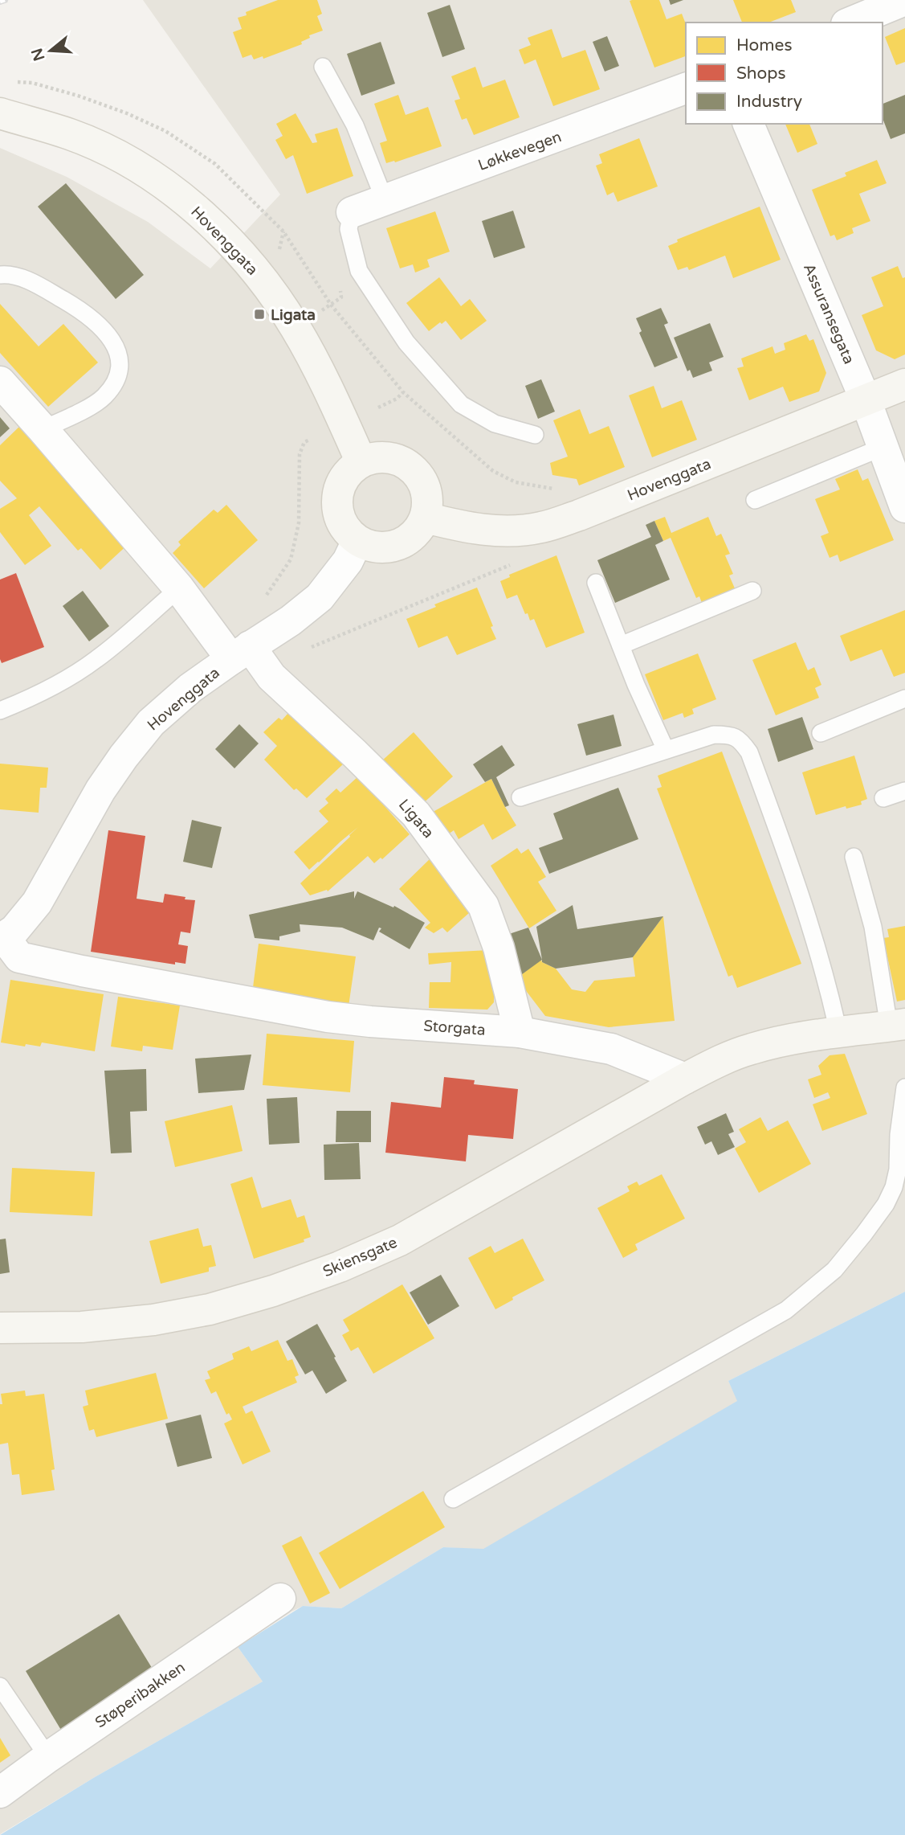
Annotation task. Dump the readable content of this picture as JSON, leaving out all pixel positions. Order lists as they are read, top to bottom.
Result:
{
  "streets": {
    "street": [
      "Løkkevegen",
      "Hovenggata",
      "Assuransegata",
      "Ligata",
      "Storgata",
      "Skiensgate",
      "Støperibakken"
    ]
  },
  "crossings": [
    ["Hovenggata", "Assuransegata"],
    ["Hovenggata", "Ligata"],
    ["Hovenggata", "Storgata"],
    ["Ligata", "Storgata"],
    ["Storgata", "Skiensgate"]
  ],
  "places": {
    "transit": ["Ligata"]
  },
  "legend": ["Homes", "Shops", "Industry"],
  "north": "left"
}
